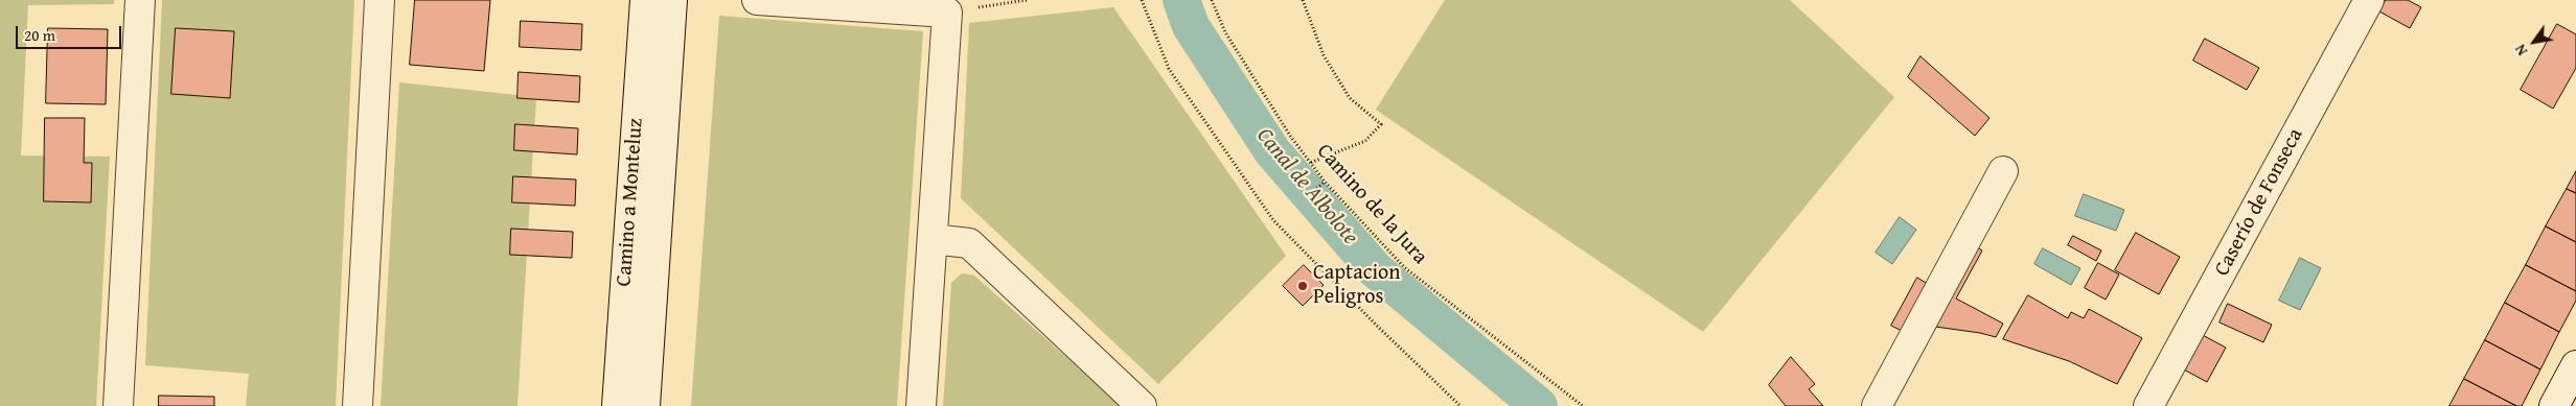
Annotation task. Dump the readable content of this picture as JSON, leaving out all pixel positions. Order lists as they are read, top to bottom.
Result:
{
  "streets": {
    "street": ["Camino a Monteluz", "Caserío de Fonseca"],
    "path": ["Camino de la Jura"]
  },
  "water": ["Canal de Albolote"],
  "places": ["Captacion Peligros"],
  "scale_bar": "20 m",
  "north": "bottom left"
}
